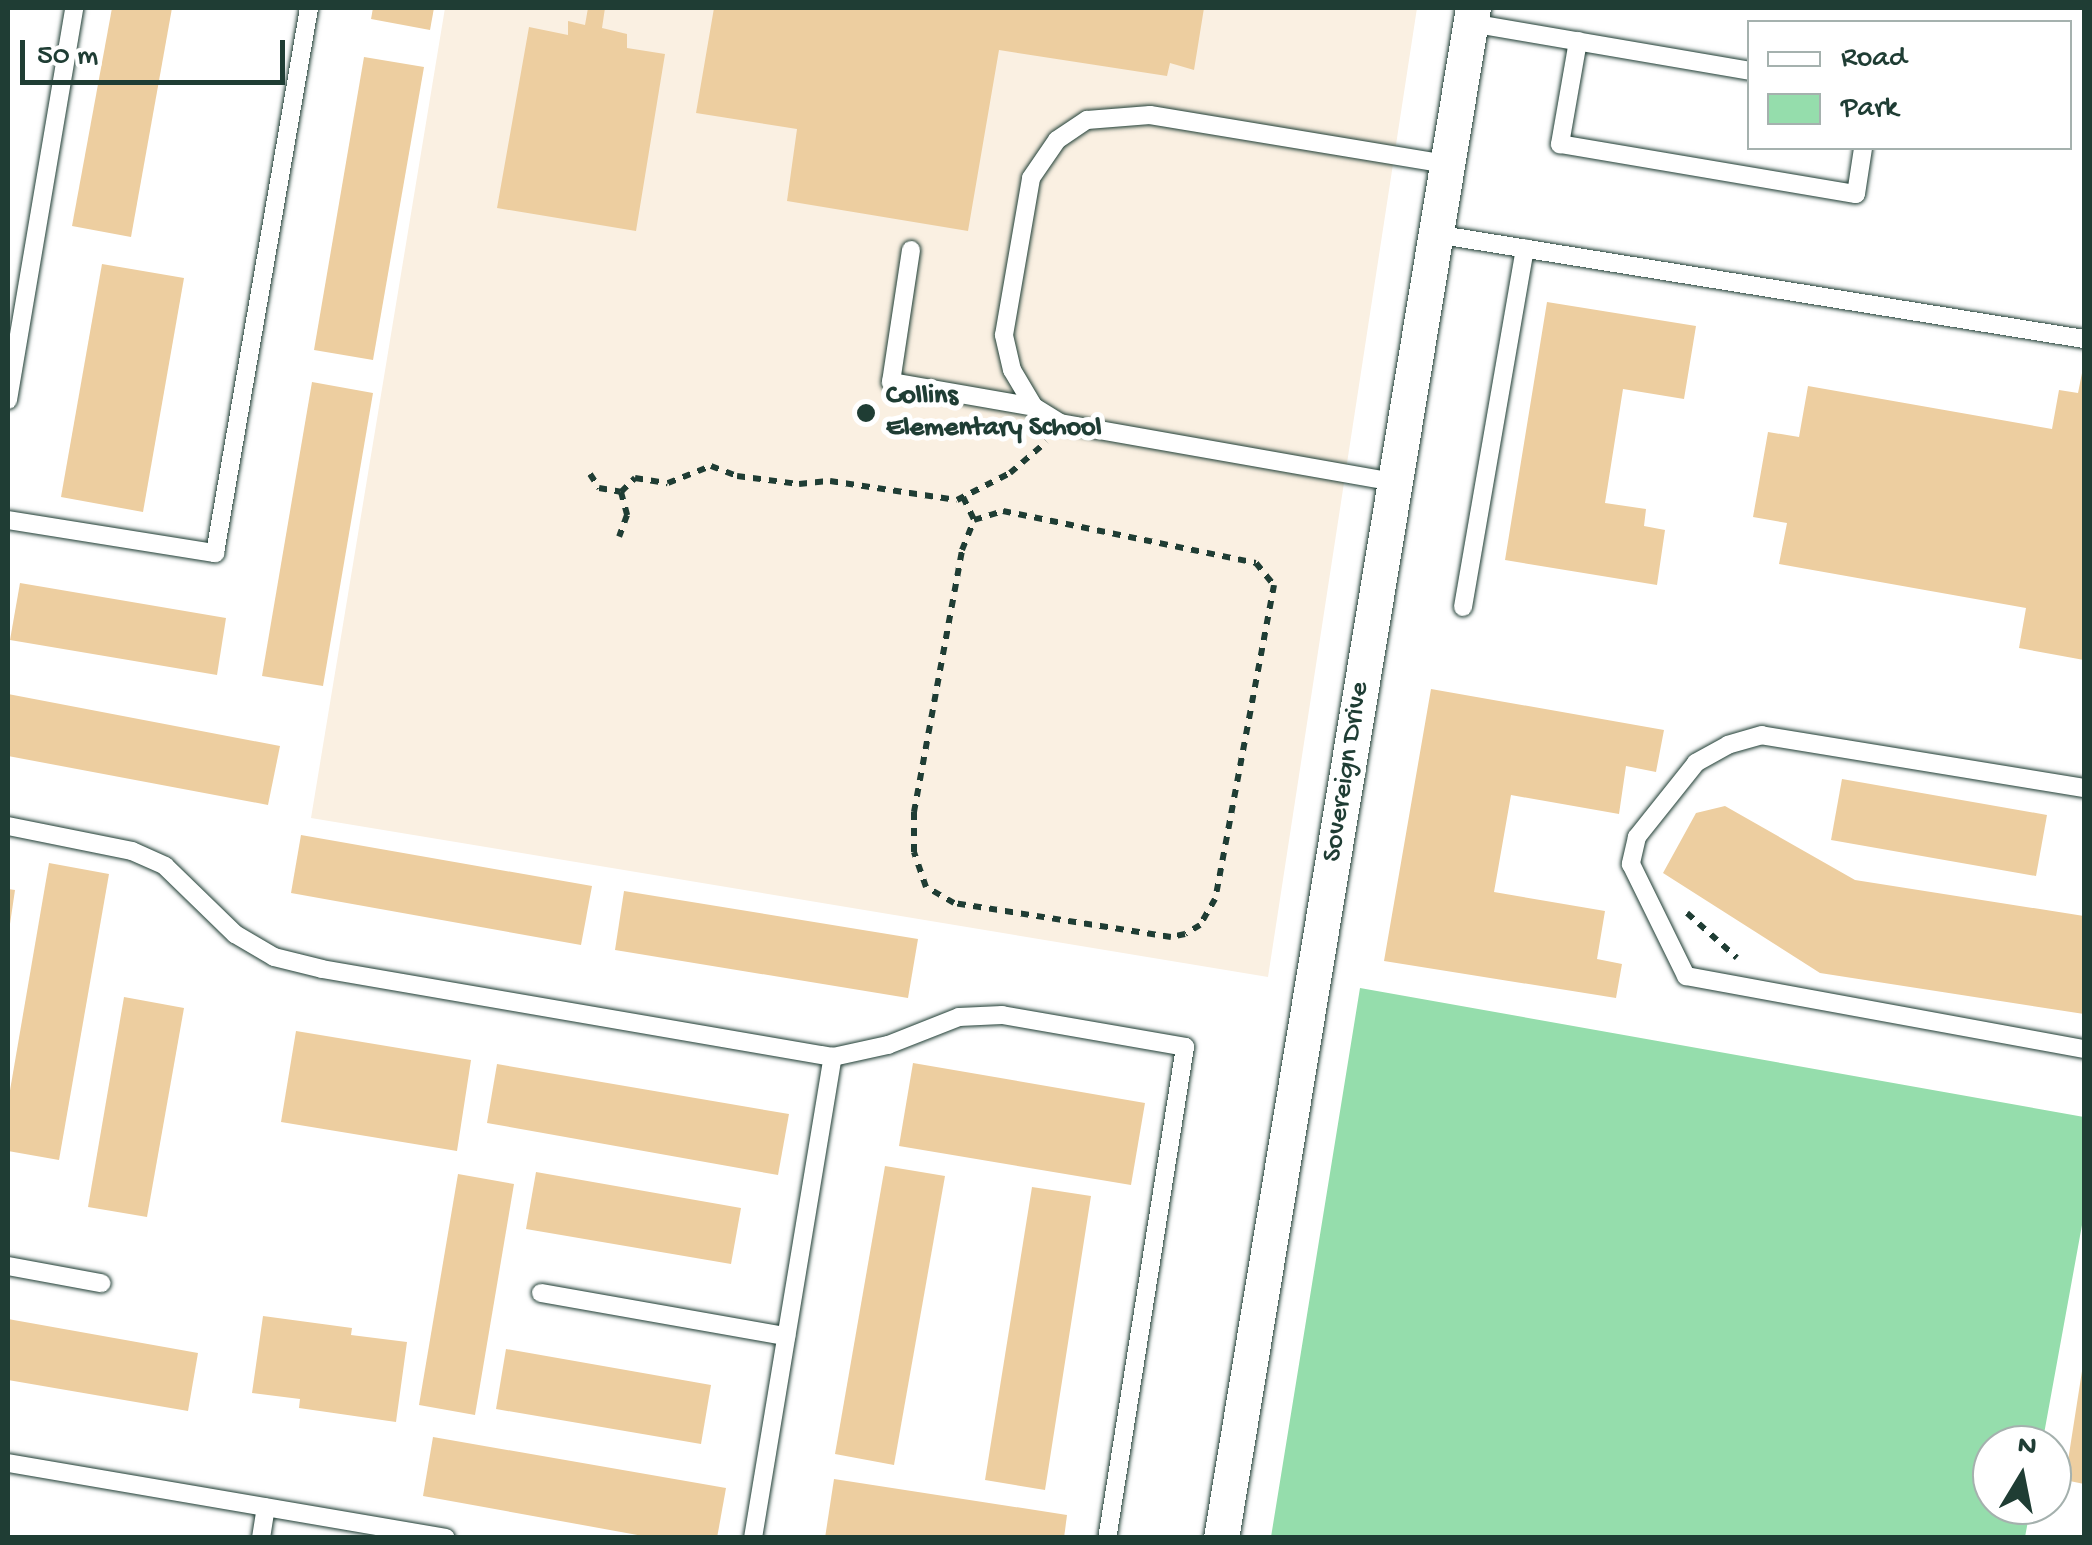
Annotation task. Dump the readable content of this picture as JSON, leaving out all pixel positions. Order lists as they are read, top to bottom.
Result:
{
  "streets": {
    "street": ["Sovereign Drive"]
  },
  "places": ["Collins Elementary School"],
  "legend": ["Road", "Park"],
  "scale_bar": "50 m",
  "north": "top"
}
